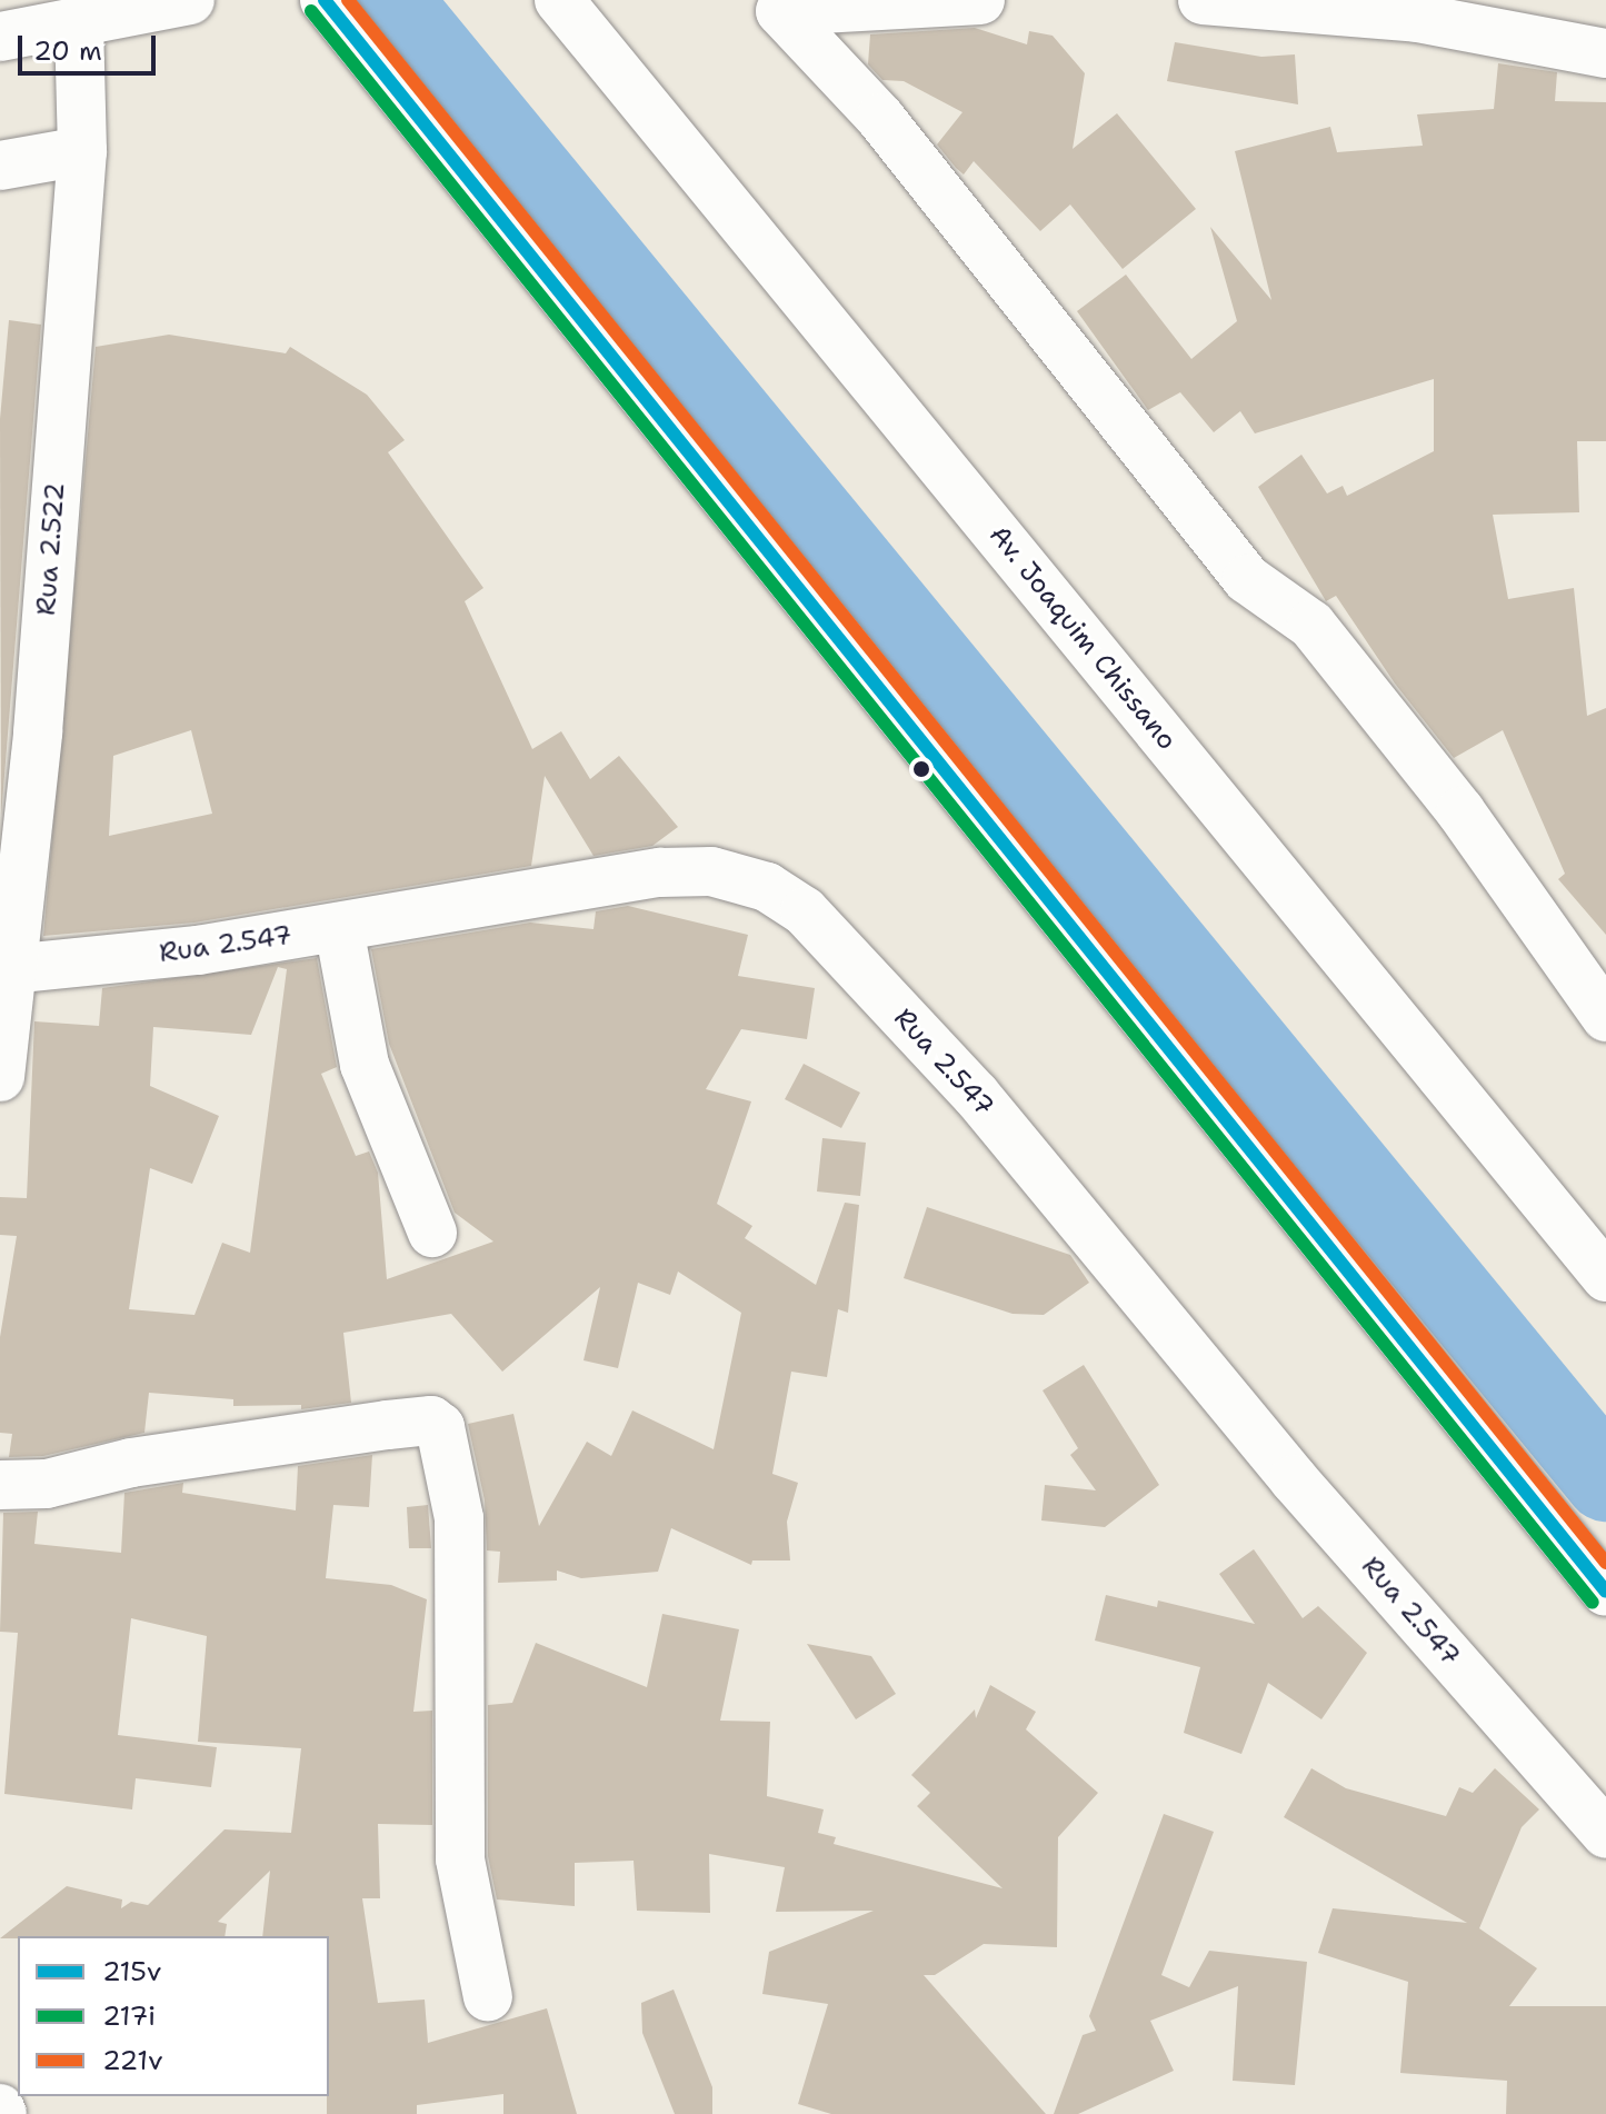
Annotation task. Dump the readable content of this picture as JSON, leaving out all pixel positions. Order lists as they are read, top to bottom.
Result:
{
  "streets": {
    "street": ["Rua 2.522", "Av. Joaquim Chissano", "Rua 2.547"]
  },
  "crossings": [
    ["Rua 2.522", "Rua 2.547"]
  ],
  "lines": ["transit line 215v", "transit line 221v", "transit line 217i"],
  "legend": ["215v", "217i", "221v"],
  "scale_bar": "20 m"
}
